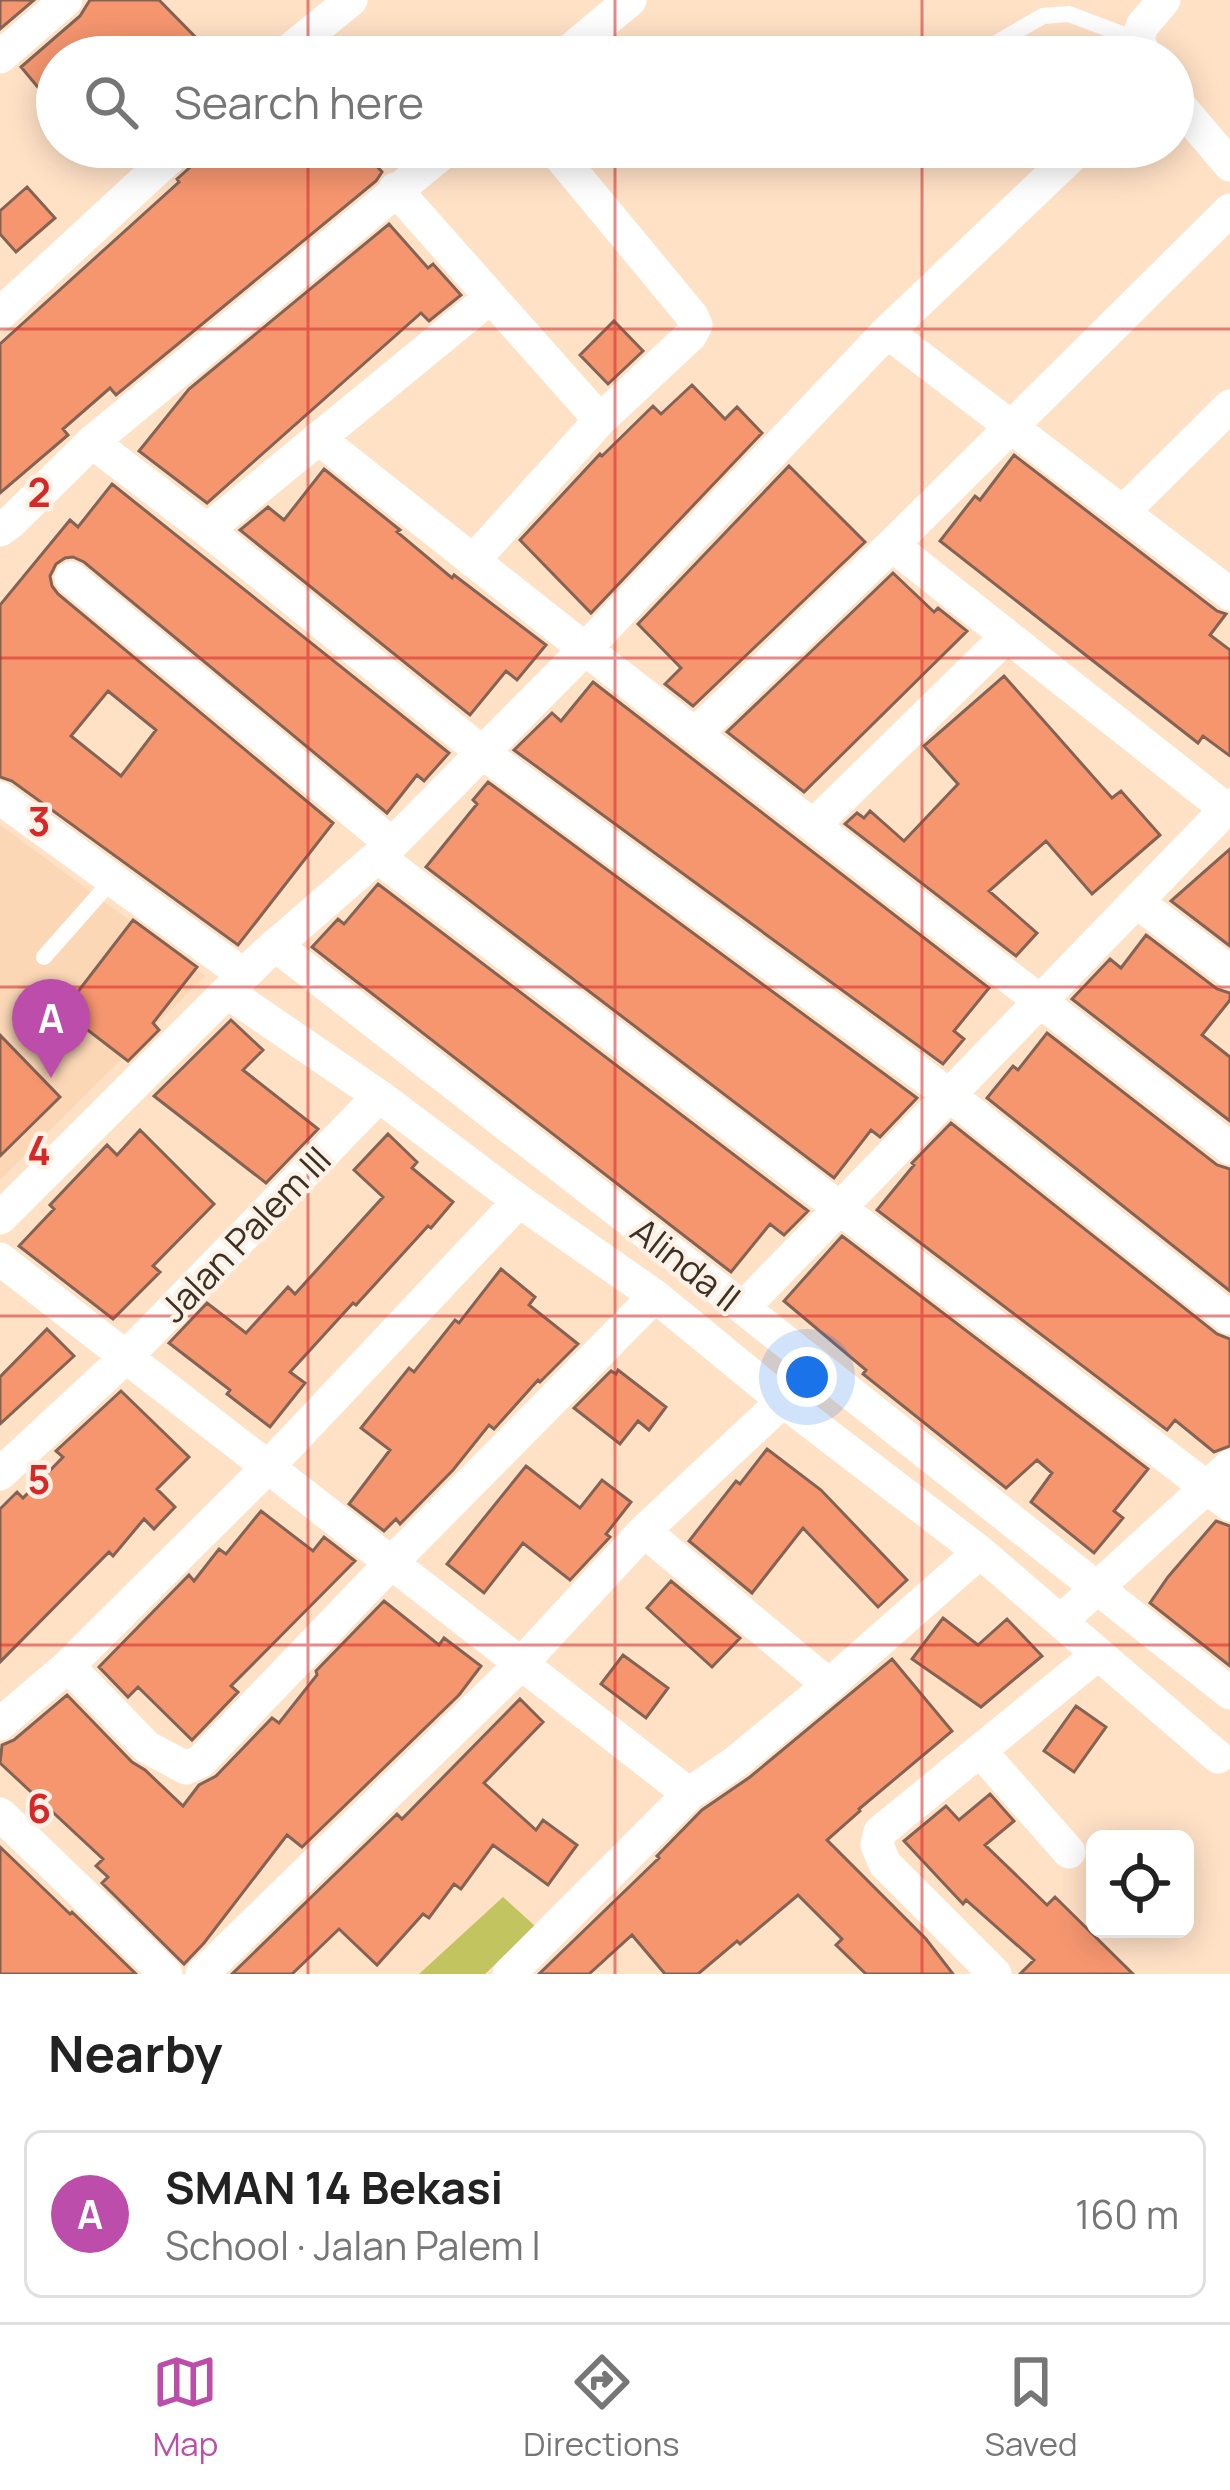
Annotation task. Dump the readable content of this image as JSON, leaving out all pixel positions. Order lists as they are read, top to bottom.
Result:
{
  "streets": {
    "street": ["Jalan Palem III", "Alinda II"]
  },
  "page": {
    "search": "Search here",
    "pins": "A",
    "heading": "Nearby",
    "list": [
      {
        "mark": "A",
        "name": "SMAN 14 Bekasi",
        "note": "School · Jalan Palem I",
        "value": "160 m"
      }
    ],
    "nav": ["Map", "Directions", "Saved"]
  },
  "grid": {
    "rows": [
      "2",
      "3",
      "4",
      "5",
      "6"
    ]
  }
}
